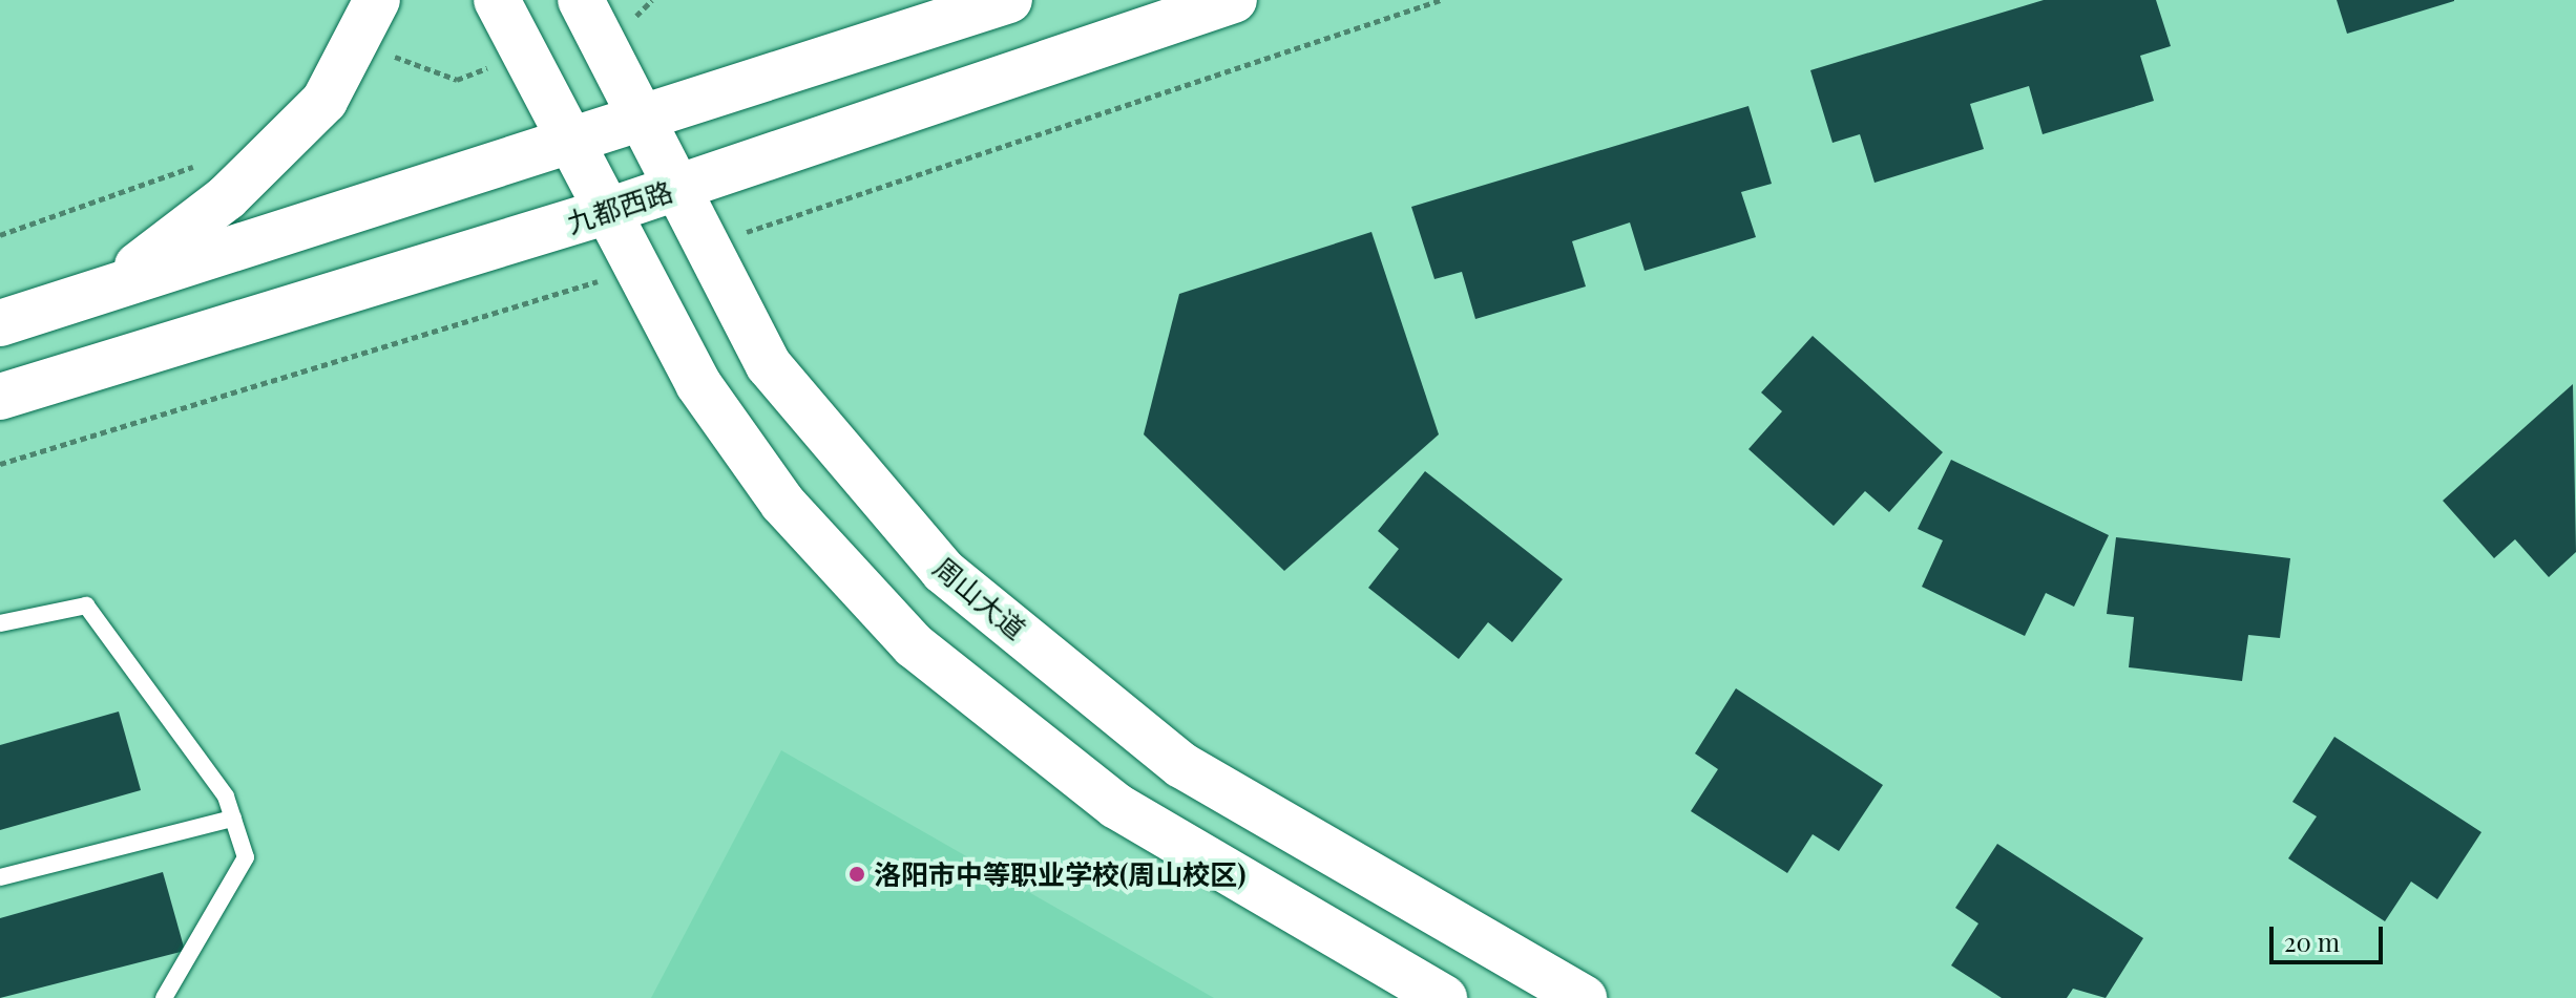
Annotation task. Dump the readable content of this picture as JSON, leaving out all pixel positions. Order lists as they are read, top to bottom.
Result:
{
  "streets": {
    "main road": ["九都西路", "周山大道"]
  },
  "crossings": [
    ["九都西路", "周山大道"]
  ],
  "places": ["洛阳市中等职业学校(周山校区)"],
  "scale_bar": "20 m"
}
